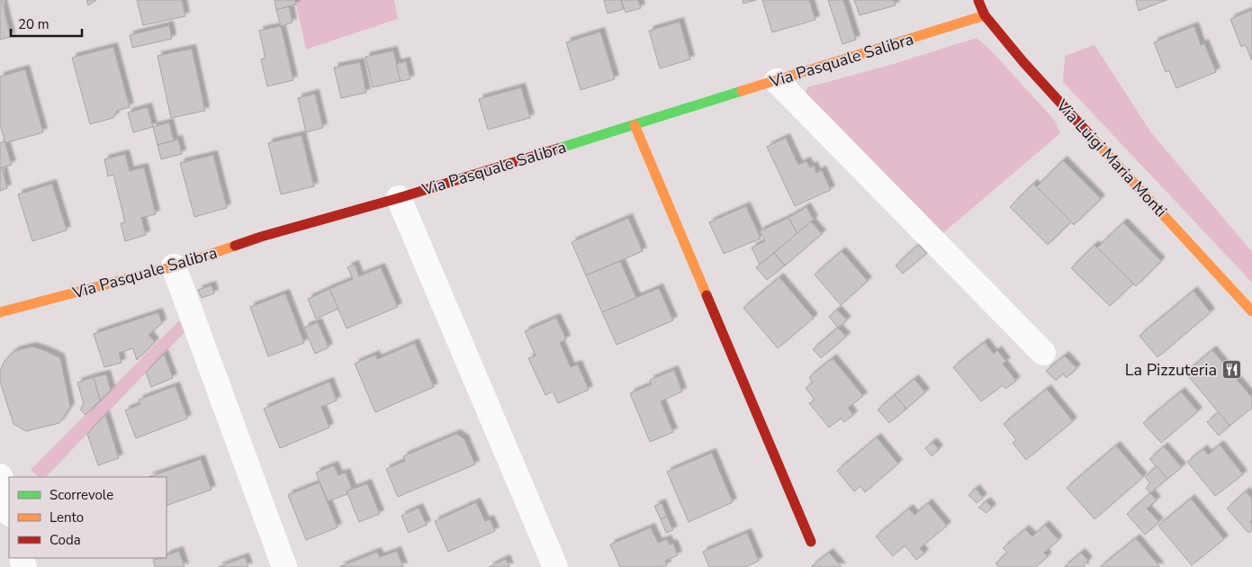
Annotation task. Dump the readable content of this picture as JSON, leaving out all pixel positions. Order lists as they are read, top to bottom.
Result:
{
  "streets": {
    "street": ["Via Pasquale Salibra", "Via Luigi Maria Monti"]
  },
  "crossings": [
    ["Via Pasquale Salibra", "Via Luigi Maria Monti"]
  ],
  "places": {
    "restaurant": ["La Pizzuteria"]
  },
  "legend": ["Scorrevole", "Lento", "Coda"],
  "scale_bar": "20 m"
}
